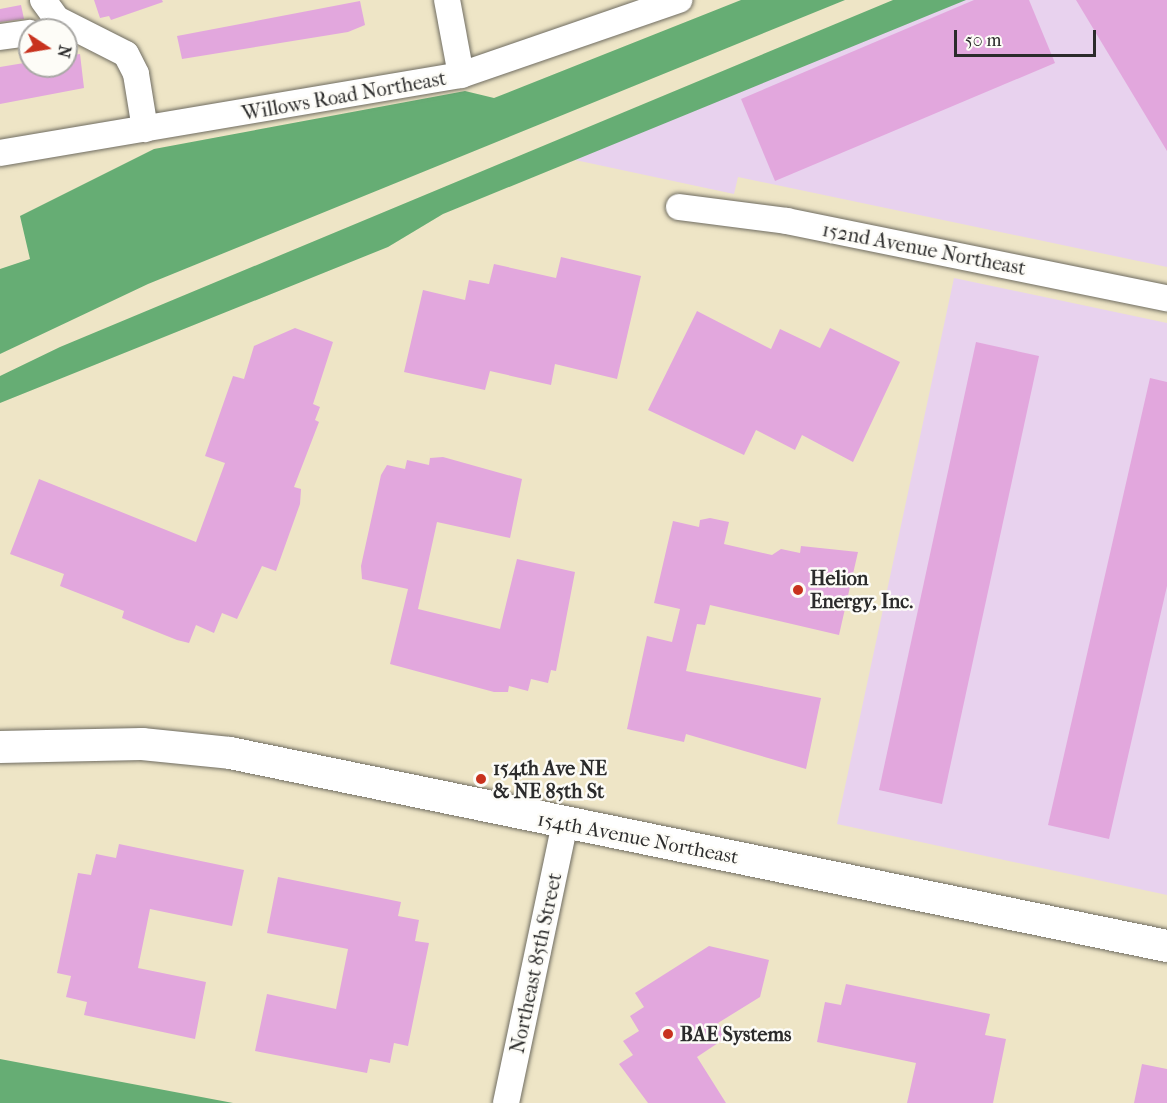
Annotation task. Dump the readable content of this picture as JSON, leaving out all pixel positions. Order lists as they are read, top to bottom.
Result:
{
  "streets": {
    "main road": ["154th Avenue Northeast"],
    "street": ["Willows Road Northeast", "152nd Avenue Northeast", "Northeast 85th Street"]
  },
  "crossings": [
    ["154th Avenue Northeast", "Northeast 85th Street"]
  ],
  "places": ["Helion Energy, Inc.", "154th Ave NE & NE 85th St", "BAE Systems"],
  "scale_bar": "50 m",
  "north": "right"
}
